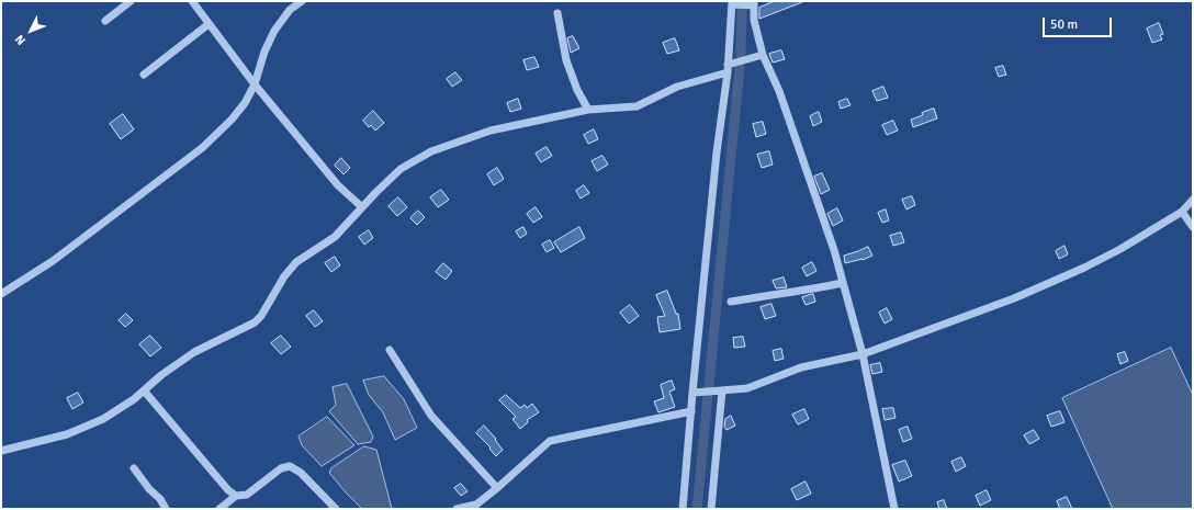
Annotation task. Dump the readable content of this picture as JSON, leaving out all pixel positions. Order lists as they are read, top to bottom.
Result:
{
  "scale_bar": "50 m",
  "north": "bottom left"
}
